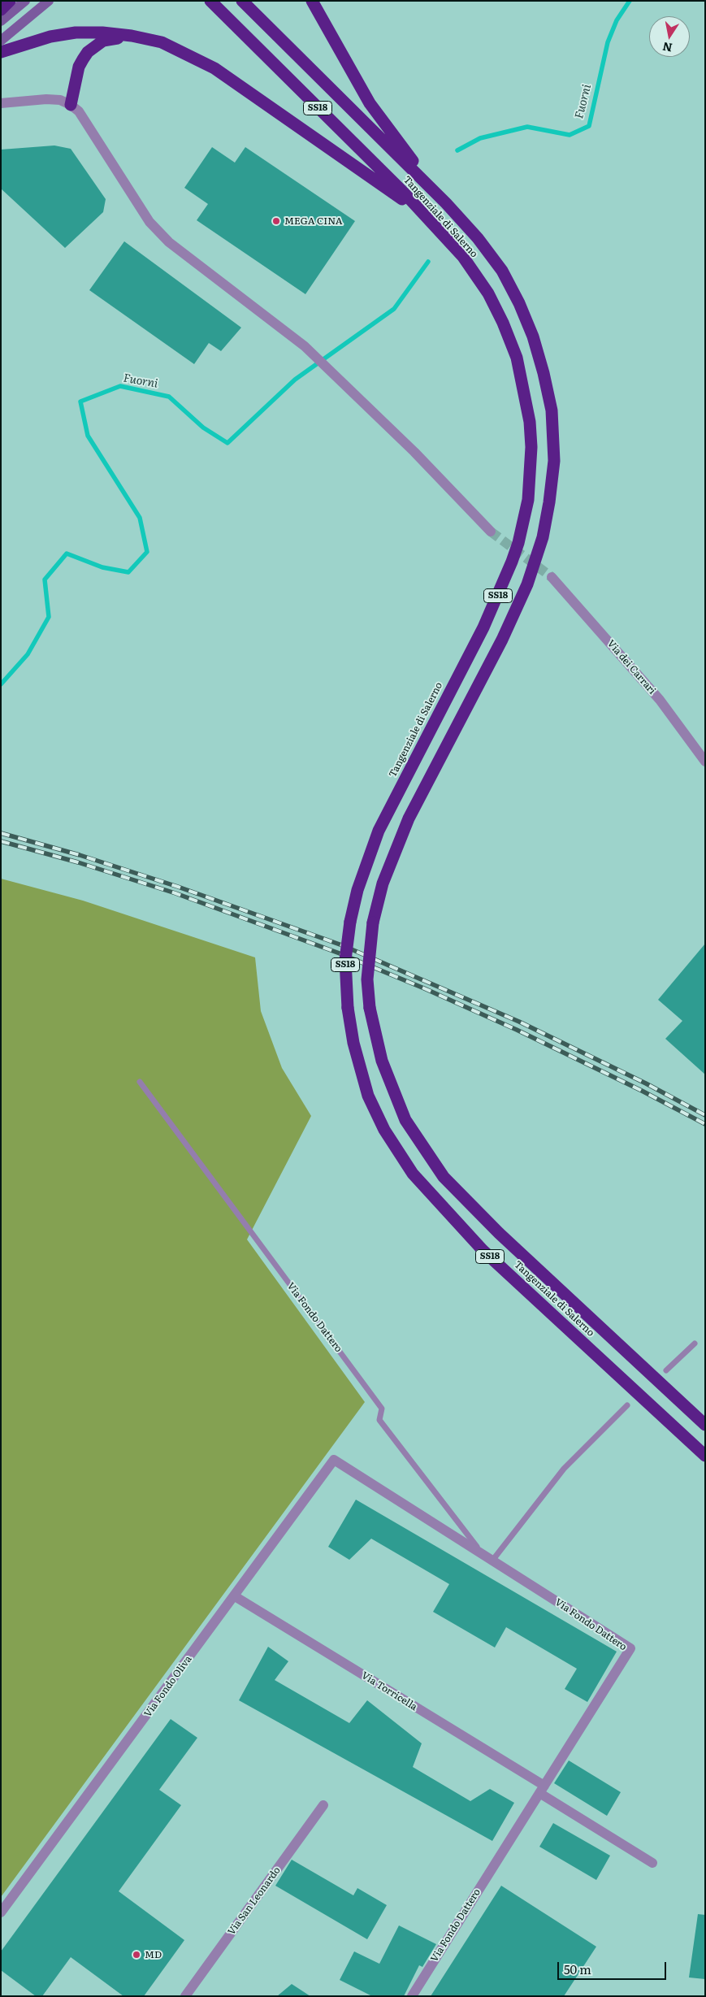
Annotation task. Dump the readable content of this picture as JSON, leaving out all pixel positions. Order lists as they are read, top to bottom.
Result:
{
  "streets": {
    "highway": ["SS18", "Tangenziale di Salerno"],
    "street": [
      "Via dei Carrari",
      "Via Fondo Dattero",
      "Via Fondo Oliva",
      "Via Torricella",
      "Via San Leonardo"
    ]
  },
  "crossings": [
    ["Via Fondo Dattero", "Via Fondo Oliva"],
    ["Via Fondo Dattero", "Via Torricella"],
    ["Via Fondo Oliva", "Via Torricella"]
  ],
  "water": ["Fuorni"],
  "places": ["MEGA CINA", "MD"],
  "scale_bar": "50 m",
  "north": "bottom"
}
